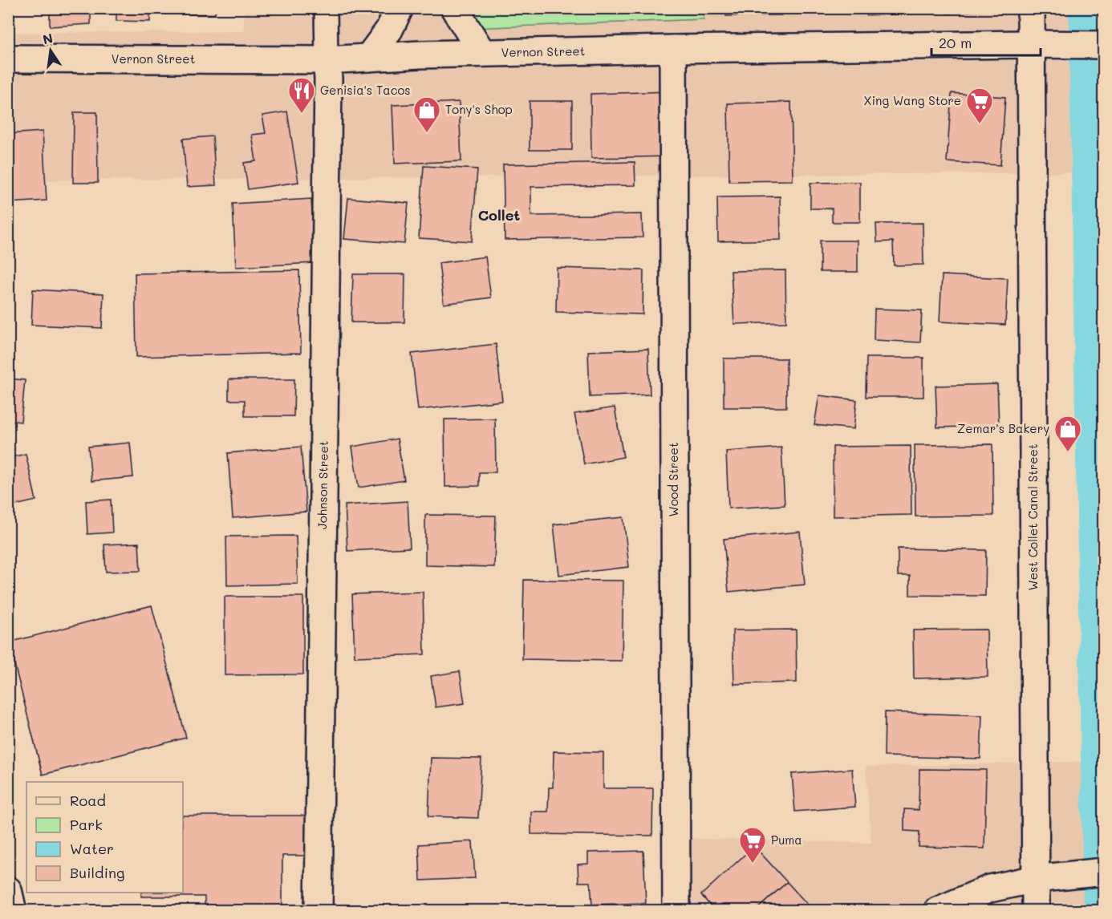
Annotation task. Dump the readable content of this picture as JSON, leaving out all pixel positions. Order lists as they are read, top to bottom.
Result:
{
  "streets": {
    "street": [
      "Vernon Street",
      "Wood Street",
      "Johnson Street",
      "West Collet Canal Street"
    ]
  },
  "crossings": [
    ["Vernon Street", "Wood Street"],
    ["Vernon Street", "Johnson Street"],
    ["Vernon Street", "West Collet Canal Street"]
  ],
  "districts": ["Collet"],
  "places": {
    "restaurant": ["Genisia's Tacos"],
    "supermarket": ["Xing Wang Store", "Puma"],
    "shop": ["Tony's Shop", "Zemar's Bakery"]
  },
  "legend": [
    "Road",
    "Park",
    "Water",
    "Building"
  ],
  "scale_bar": "20 m",
  "north": "top"
}
